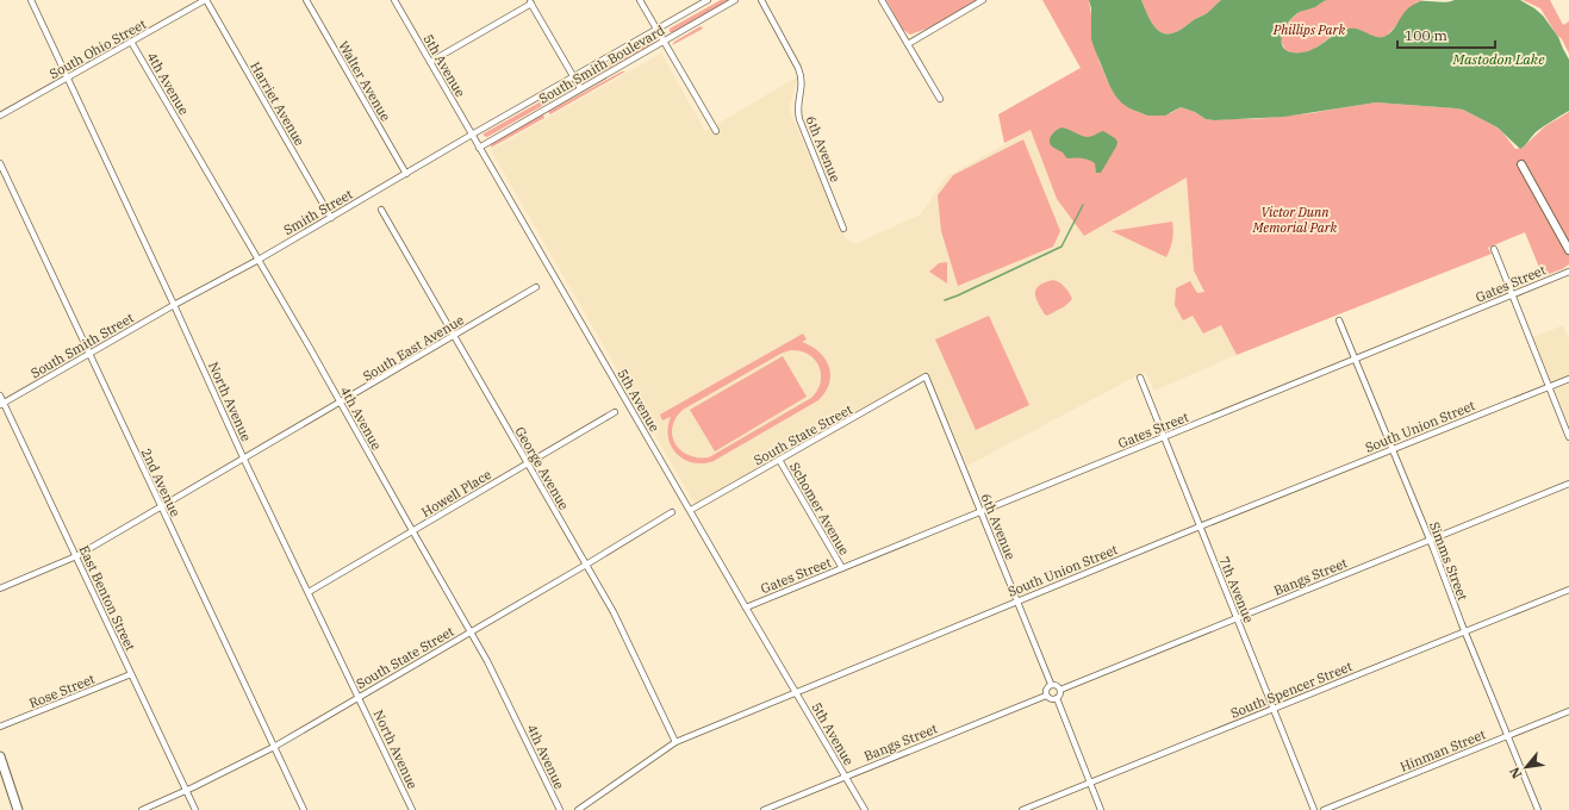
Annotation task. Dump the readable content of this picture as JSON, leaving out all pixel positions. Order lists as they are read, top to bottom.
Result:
{
  "streets": {
    "street": [
      "South Ohio Street",
      "South Smith Boulevard",
      "5th Avenue",
      "Walter Avenue",
      "4th Avenue",
      "Harriet Avenue",
      "6th Avenue",
      "Smith Street",
      "Gates Street",
      "South Smith Street",
      "South East Avenue",
      "North Avenue",
      "South Union Street",
      "South State Street",
      "George Avenue",
      "2nd Avenue",
      "Howell Place",
      "Schomer Avenue",
      "Simms Street",
      "Bangs Street",
      "7th Avenue",
      "East Benton Street",
      "South Spencer Street",
      "Rose Street",
      "Hinman Street"
    ]
  },
  "crossings": [
    ["South Ohio Street", "4th Avenue"],
    ["South Ohio Street", "Harriet Avenue"],
    ["South Ohio Street", "North Avenue"],
    ["South Smith Boulevard", "5th Avenue"],
    ["South Smith Boulevard", "Smith Street"],
    ["5th Avenue", "Smith Street"],
    ["5th Avenue", "Gates Street"],
    ["5th Avenue", "South Union Street"],
    ["5th Avenue", "South State Street"],
    ["5th Avenue", "Bangs Street"],
    ["Walter Avenue", "Smith Street"],
    ["4th Avenue", "Smith Street"],
    ["4th Avenue", "South East Avenue"],
    ["4th Avenue", "South State Street"],
    ["4th Avenue", "Howell Place"],
    ["Harriet Avenue", "Smith Street"],
    ["6th Avenue", "Gates Street"],
    ["6th Avenue", "South Union Street"],
    ["6th Avenue", "South State Street"],
    ["6th Avenue", "Bangs Street"],
    ["Smith Street", "South Smith Street"],
    ["Smith Street", "North Avenue"],
    ["Gates Street", "Schomer Avenue"],
    ["Gates Street", "Simms Street"],
    ["Gates Street", "7th Avenue"],
    ["South Smith Street", "North Avenue"],
    ["South Smith Street", "2nd Avenue"],
    ["South Smith Street", "East Benton Street"],
    ["South East Avenue", "North Avenue"],
    ["South East Avenue", "George Avenue"],
    ["South East Avenue", "2nd Avenue"],
    ["South East Avenue", "East Benton Street"],
    ["North Avenue", "South State Street"],
    ["North Avenue", "Howell Place"],
    ["South Union Street", "George Avenue"],
    ["South Union Street", "Simms Street"],
    ["South Union Street", "7th Avenue"],
    ["South State Street", "George Avenue"],
    ["South State Street", "2nd Avenue"],
    ["South State Street", "Schomer Avenue"],
    ["South State Street", "East Benton Street"],
    ["George Avenue", "Howell Place"],
    ["Simms Street", "Bangs Street"],
    ["Simms Street", "South Spencer Street"],
    ["Simms Street", "Hinman Street"],
    ["Bangs Street", "7th Avenue"],
    ["7th Avenue", "South Spencer Street"],
    ["East Benton Street", "Rose Street"]
  ],
  "water": ["Mastodon Lake"],
  "parks": ["Phillips Park", "Victor Dunn Memorial Park"],
  "scale_bar": "100 m",
  "north": "bottom left"
}
